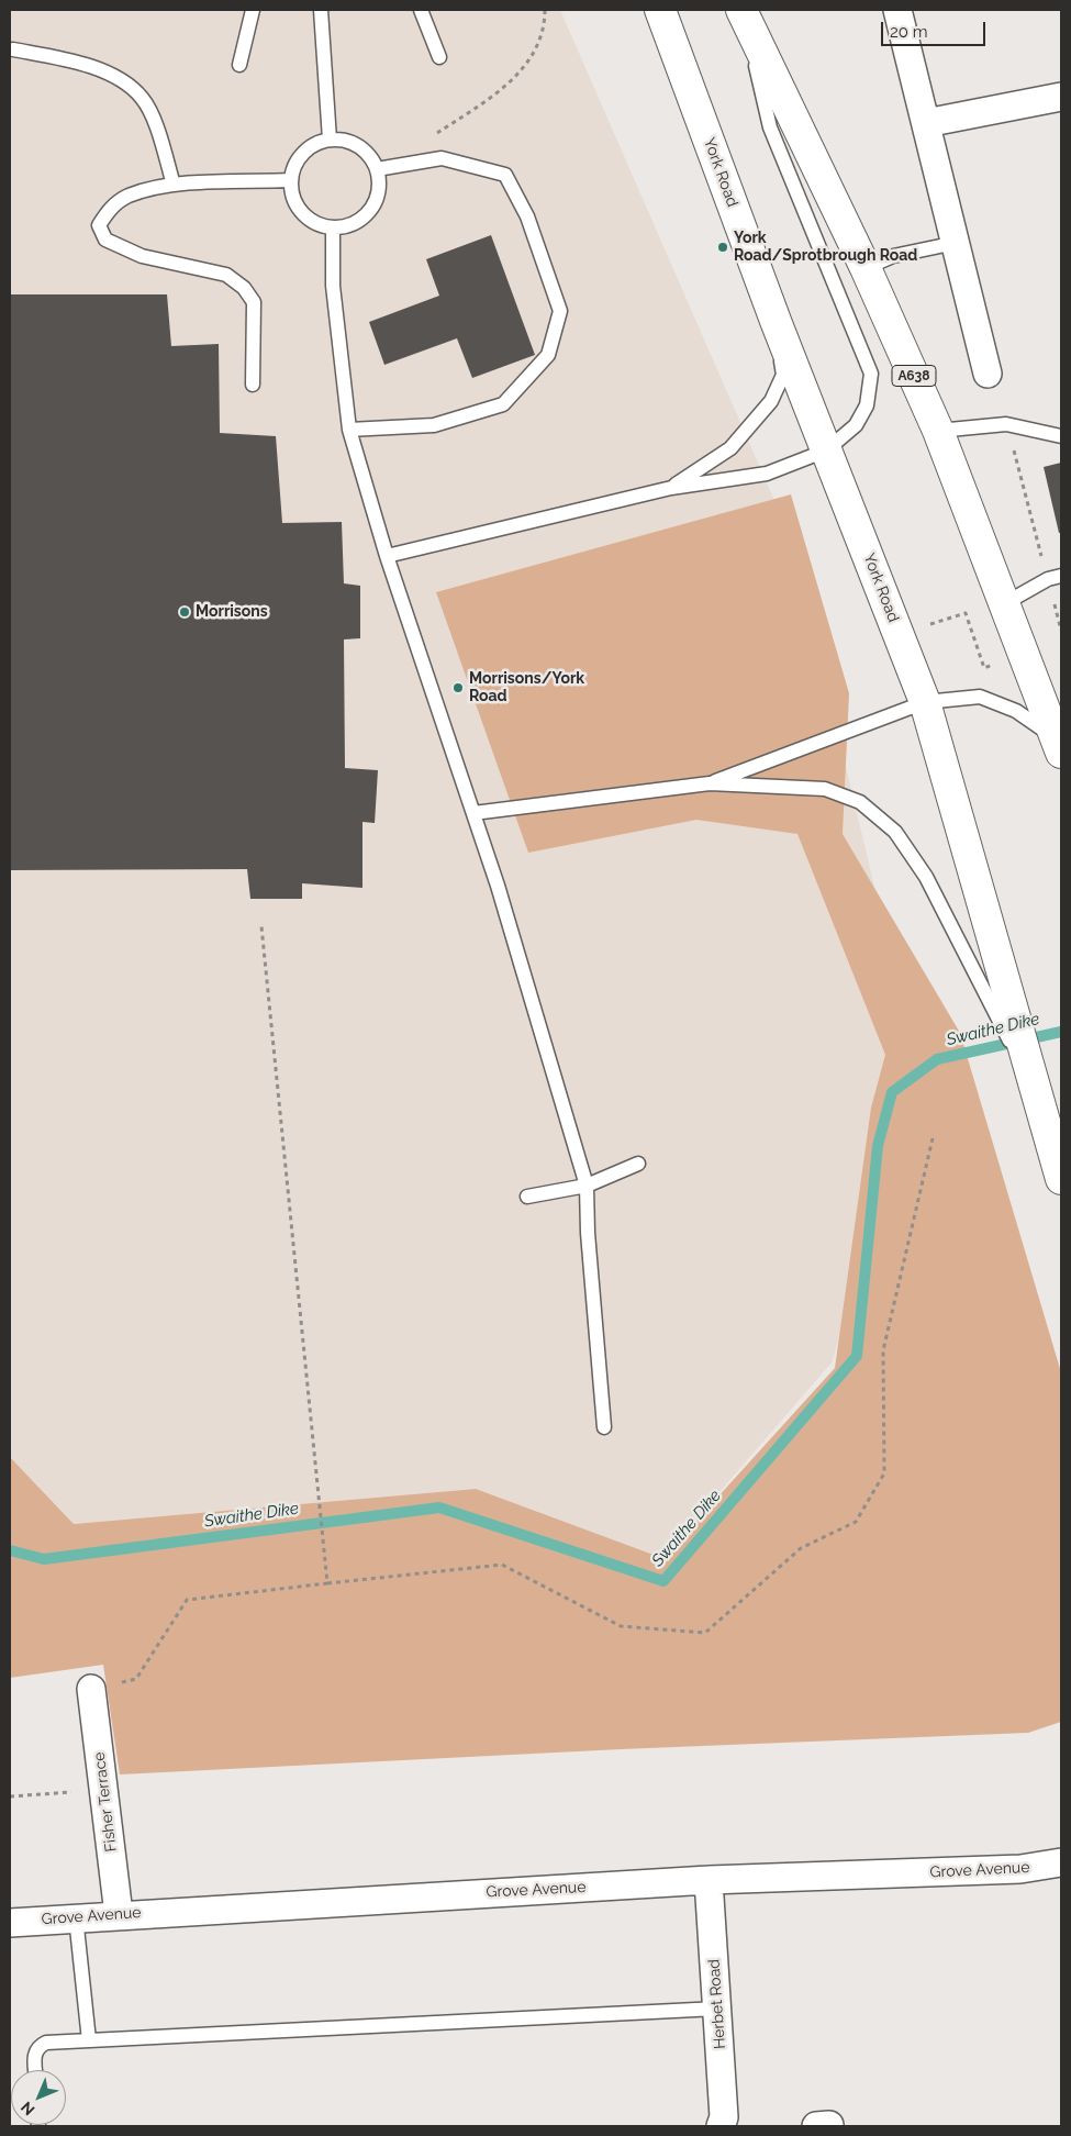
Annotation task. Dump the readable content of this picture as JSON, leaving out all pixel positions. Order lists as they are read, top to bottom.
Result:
{
  "streets": {
    "highway": ["York Road", "A638"],
    "street": ["Fisher Terrace", "Grove Avenue", "Herbet Road"]
  },
  "crossings": [
    ["Fisher Terrace", "Grove Avenue"],
    ["Grove Avenue", "Herbet Road"]
  ],
  "water": ["Swaithe Dike"],
  "places": ["York Road/Sprotbrough Road", "Morrisons", "Morrisons/York Road"],
  "scale_bar": "20 m",
  "north": "bottom left"
}
